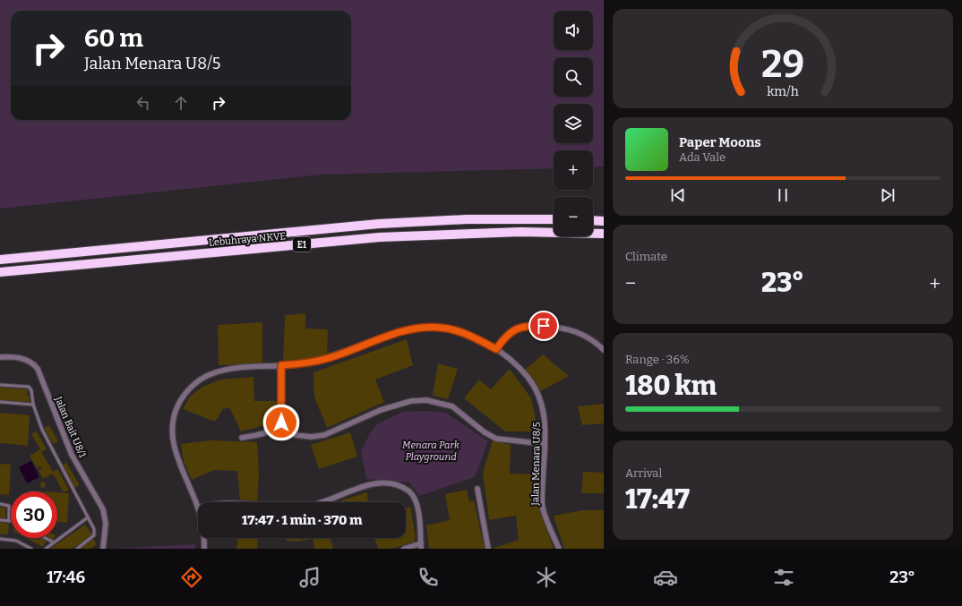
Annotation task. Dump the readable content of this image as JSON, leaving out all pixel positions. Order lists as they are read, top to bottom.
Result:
{
  "streets": {
    "highway": ["Lebuhraya NKVE", "E1"],
    "street": ["Jalan Bait U8/1", "Jalan Menara U8/5"]
  },
  "parks": ["Menara Park Playground"],
  "page": {
    "map_buttons": ["+", "−"],
    "turn": ["60 m", "Jalan Menara U8/5"],
    "song": ["Paper Moons", "Ada Vale"],
    "tile": [
      "Climate",
      ["Range · 36%", "180 km"],
      ["Arrival", "17:47"]
    ],
    "heat": ["−", "23°", "+"],
    "limit": "30",
    "trip": "17:47 · 1 min · 370 m",
    "tabs": ["17:46", "23°"],
    "gauge": ["29", "km/h"]
  }
}
